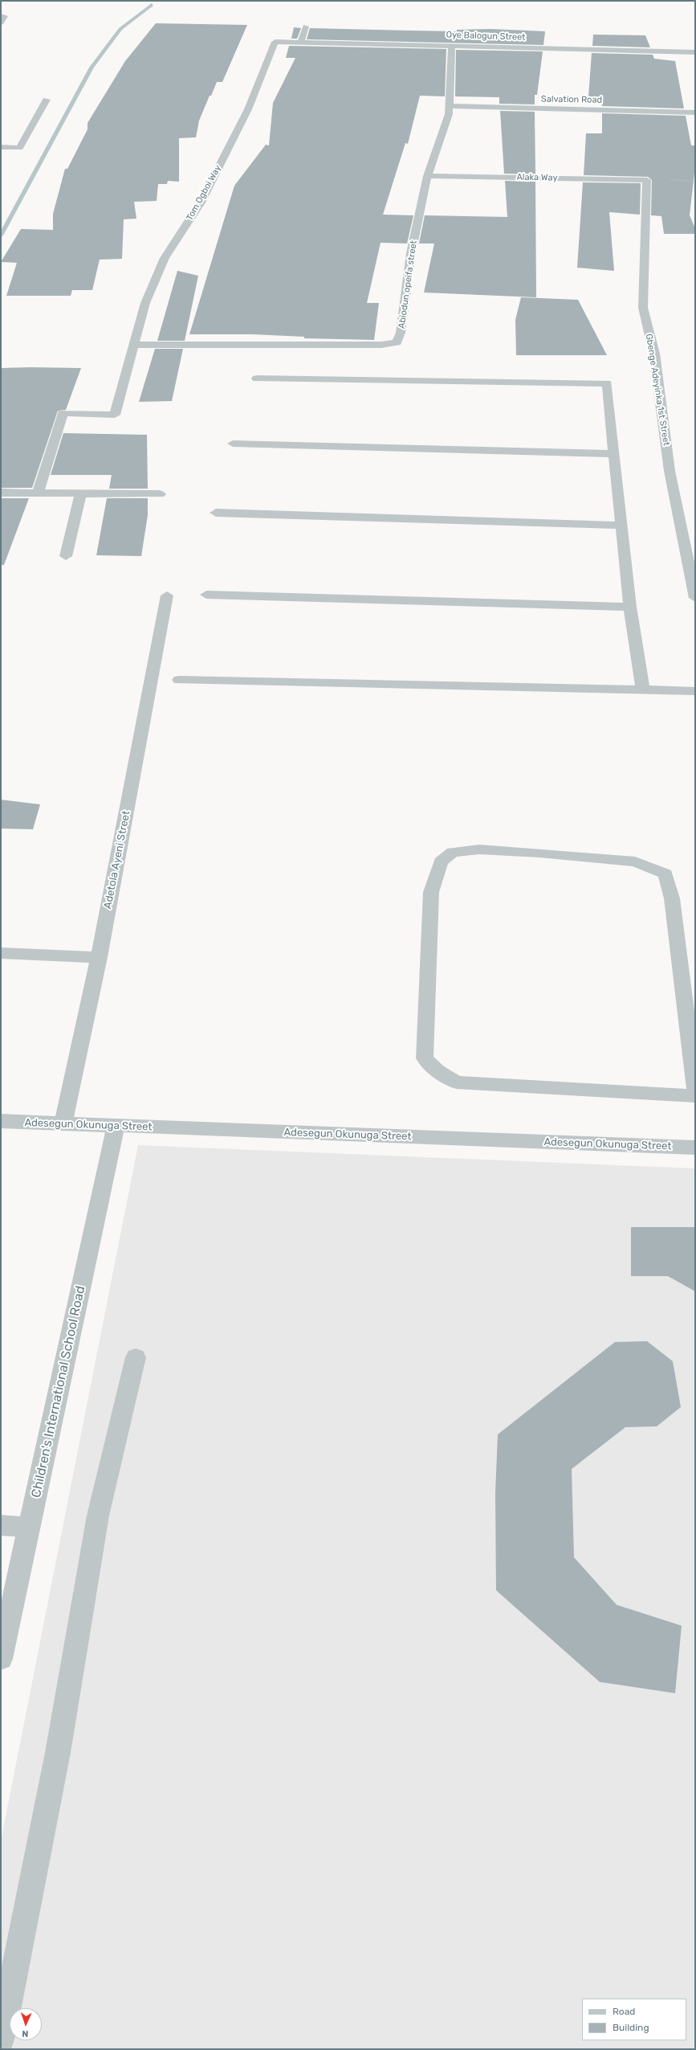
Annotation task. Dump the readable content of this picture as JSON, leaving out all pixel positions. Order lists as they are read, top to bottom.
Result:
{
  "streets": {
    "street": [
      "Oye Balogun Street",
      "Salvation Road",
      "Alaka Way",
      "Tom Ogboi Way",
      "Abiodun opeifa street",
      "Gbenge Adeyinka 1st Street",
      "Adetola Ayeni Street",
      "Adesegun Okunuga Street",
      "Children's International School Road"
    ]
  },
  "crossings": [
    ["Oye Balogun Street", "Tom Ogboi Way"],
    ["Oye Balogun Street", "Abiodun opeifa street"],
    ["Salvation Road", "Abiodun opeifa street"],
    ["Alaka Way", "Abiodun opeifa street"],
    ["Alaka Way", "Gbenge Adeyinka 1st Street"],
    ["Tom Ogboi Way", "Abiodun opeifa street"],
    ["Adetola Ayeni Street", "Adesegun Okunuga Street"],
    ["Adesegun Okunuga Street", "Children's International School Road"]
  ],
  "legend": ["Road", "Building"],
  "north": "bottom"
}
